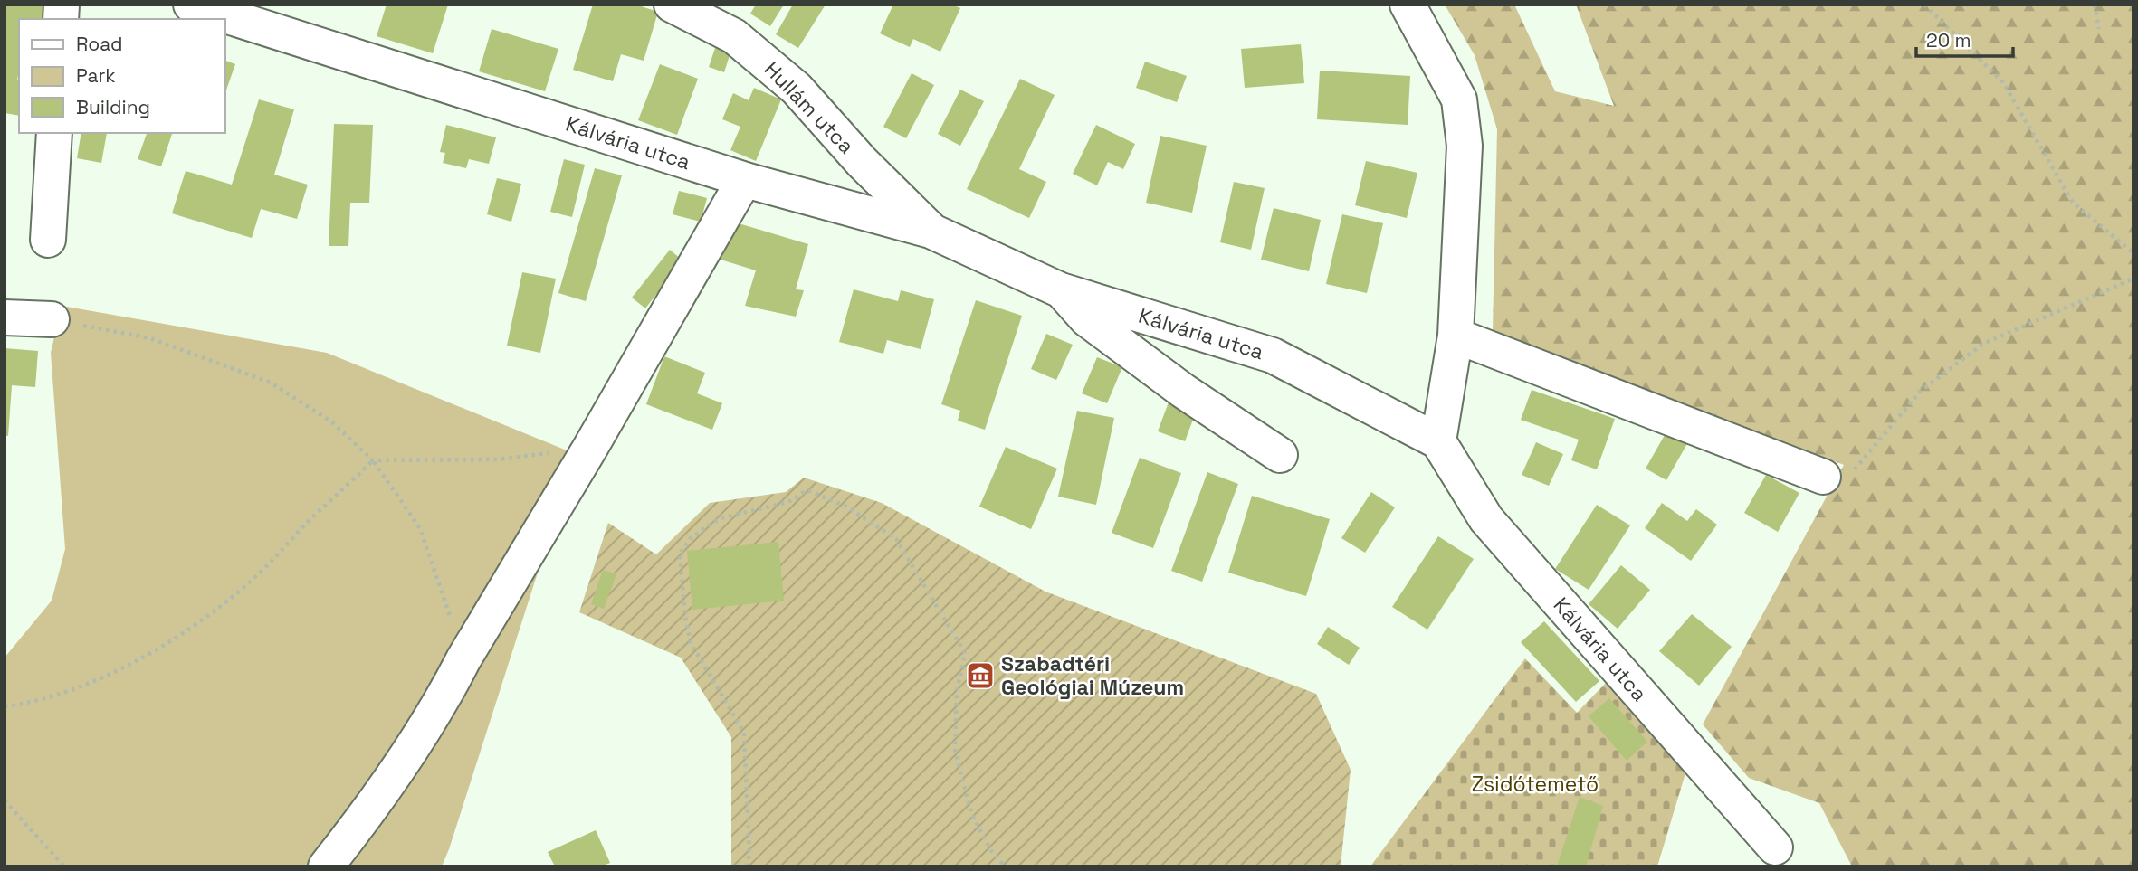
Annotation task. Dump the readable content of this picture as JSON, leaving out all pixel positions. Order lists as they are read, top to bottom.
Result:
{
  "streets": {
    "street": ["Hullám utca", "Kálvária utca"]
  },
  "crossings": [
    ["Hullám utca", "Kálvária utca"]
  ],
  "parks": ["Zsidótemető"],
  "places": {
    "museum": ["Szabadtéri Geológiai Múzeum"]
  },
  "legend": ["Road", "Park", "Building"],
  "scale_bar": "20 m"
}
